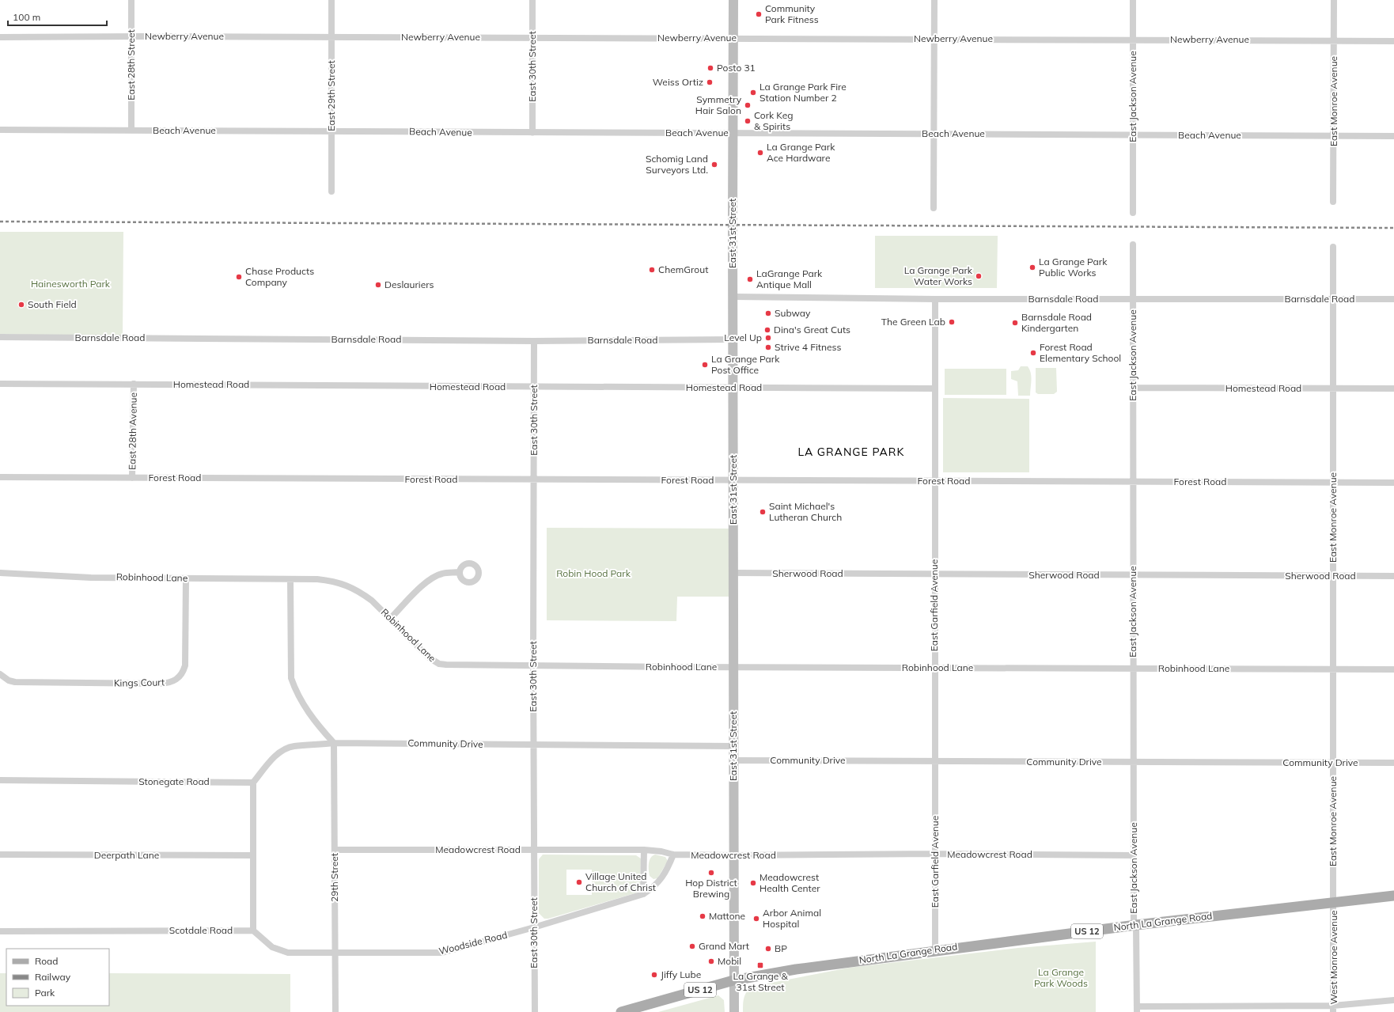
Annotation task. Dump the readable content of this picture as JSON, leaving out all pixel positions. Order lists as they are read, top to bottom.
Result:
{
  "streets": {
    "main road": ["East 31st Street", "North La Grange Road", "US 12"],
    "street": [
      "Newberry Avenue",
      "East 28th Street",
      "East 30th Street",
      "East 29th Street",
      "East Jackson Avenue",
      "East Monroe Avenue",
      "Beach Avenue",
      "Barnsdale Road",
      "Homestead Road",
      "East 28th Avenue",
      "Forest Road",
      "Sherwood Road",
      "Robinhood Lane",
      "East Garfield Avenue",
      "Kings Court",
      "Community Drive",
      "Stonegate Road",
      "Meadowcrest Road",
      "Deerpath Lane",
      "29th Street",
      "Scotdale Road",
      "Woodside Road",
      "West Monroe Avenue"
    ]
  },
  "crossings": [
    ["Newberry Avenue", "East 28th Street"],
    ["Newberry Avenue", "East 30th Street"],
    ["Newberry Avenue", "East 29th Street"],
    ["Newberry Avenue", "East Jackson Avenue"],
    ["Newberry Avenue", "East Monroe Avenue"],
    ["Newberry Avenue", "East 31st Street"],
    ["East 28th Street", "Beach Avenue"],
    ["East 30th Street", "Beach Avenue"],
    ["East 30th Street", "Barnsdale Road"],
    ["East 30th Street", "Homestead Road"],
    ["East 30th Street", "Forest Road"],
    ["East 30th Street", "Robinhood Lane"],
    ["East 30th Street", "Community Drive"],
    ["East 30th Street", "Meadowcrest Road"],
    ["East 30th Street", "Woodside Road"],
    ["East 29th Street", "Beach Avenue"],
    ["East Jackson Avenue", "Beach Avenue"],
    ["East Jackson Avenue", "Barnsdale Road"],
    ["East Jackson Avenue", "Homestead Road"],
    ["East Jackson Avenue", "Forest Road"],
    ["East Jackson Avenue", "Sherwood Road"],
    ["East Jackson Avenue", "Robinhood Lane"],
    ["East Jackson Avenue", "Community Drive"],
    ["East Jackson Avenue", "Meadowcrest Road"],
    ["East Jackson Avenue", "North La Grange Road"],
    ["East Monroe Avenue", "Beach Avenue"],
    ["East Monroe Avenue", "Barnsdale Road"],
    ["East Monroe Avenue", "Homestead Road"],
    ["East Monroe Avenue", "Forest Road"],
    ["East Monroe Avenue", "Sherwood Road"],
    ["East Monroe Avenue", "Robinhood Lane"],
    ["East Monroe Avenue", "Community Drive"],
    ["East Monroe Avenue", "North La Grange Road"],
    ["East Monroe Avenue", "West Monroe Avenue"],
    ["Beach Avenue", "East 31st Street"],
    ["East 31st Street", "Barnsdale Road"],
    ["East 31st Street", "Homestead Road"],
    ["East 31st Street", "Forest Road"],
    ["East 31st Street", "Sherwood Road"],
    ["East 31st Street", "Robinhood Lane"],
    ["East 31st Street", "Community Drive"],
    ["East 31st Street", "Meadowcrest Road"],
    ["East 31st Street", "North La Grange Road"],
    ["East 31st Street", "US 12"],
    ["Barnsdale Road", "East Garfield Avenue"],
    ["Homestead Road", "East 28th Avenue"],
    ["Homestead Road", "East Garfield Avenue"],
    ["East 28th Avenue", "Forest Road"],
    ["Forest Road", "East Garfield Avenue"],
    ["Sherwood Road", "East Garfield Avenue"],
    ["Robinhood Lane", "East Garfield Avenue"],
    ["Robinhood Lane", "Kings Court"],
    ["East Garfield Avenue", "Community Drive"],
    ["East Garfield Avenue", "Meadowcrest Road"],
    ["East Garfield Avenue", "North La Grange Road"],
    ["Community Drive", "29th Street"],
    ["Meadowcrest Road", "29th Street"],
    ["Meadowcrest Road", "Woodside Road"],
    ["29th Street", "Woodside Road"],
    ["North La Grange Road", "US 12"],
    ["North La Grange Road", "West Monroe Avenue"],
    ["Scotdale Road", "Woodside Road"]
  ],
  "districts": ["LA GRANGE PARK"],
  "parks": ["Hainesworth Park", "Robin Hood Park", "La Grange Park Woods"],
  "places": {
    "other": [
      "Community Park Fitness",
      "Posto 31",
      "Weiss Ortiz",
      "La Grange Park Fire Station Number 2",
      "Symmetry Hair Salon",
      "Cork Keg & Spirits",
      "La Grange Park Ace Hardware",
      "Schomig Land Surveyors Ltd.",
      "La Grange Park Public Works",
      "ChemGrout",
      "La Grange Park Water Works",
      "Chase Products Company",
      "LaGrange Park Antique Mall",
      "Deslauriers",
      "South Field",
      "Subway",
      "The Green Lab",
      "Barnsdale Road Kindergarten",
      "Dina's Great Cuts",
      "Level Up",
      "Strive 4 Fitness",
      "Forest Road Elementary School",
      "La Grange Park Post Office",
      "Saint Michael's Lutheran Church",
      "Hop District Brewing",
      "Village United Church of Christ",
      "Meadowcrest Health Center",
      "Mattone",
      "Arbor Animal Hospital",
      "Grand Mart",
      "BP",
      "Mobil",
      "Jiffy Lube"
    ],
    "transit": ["La Grange & 31st Street"]
  },
  "legend": ["Road", "Railway", "Park"],
  "scale_bar": "100 m"
}
